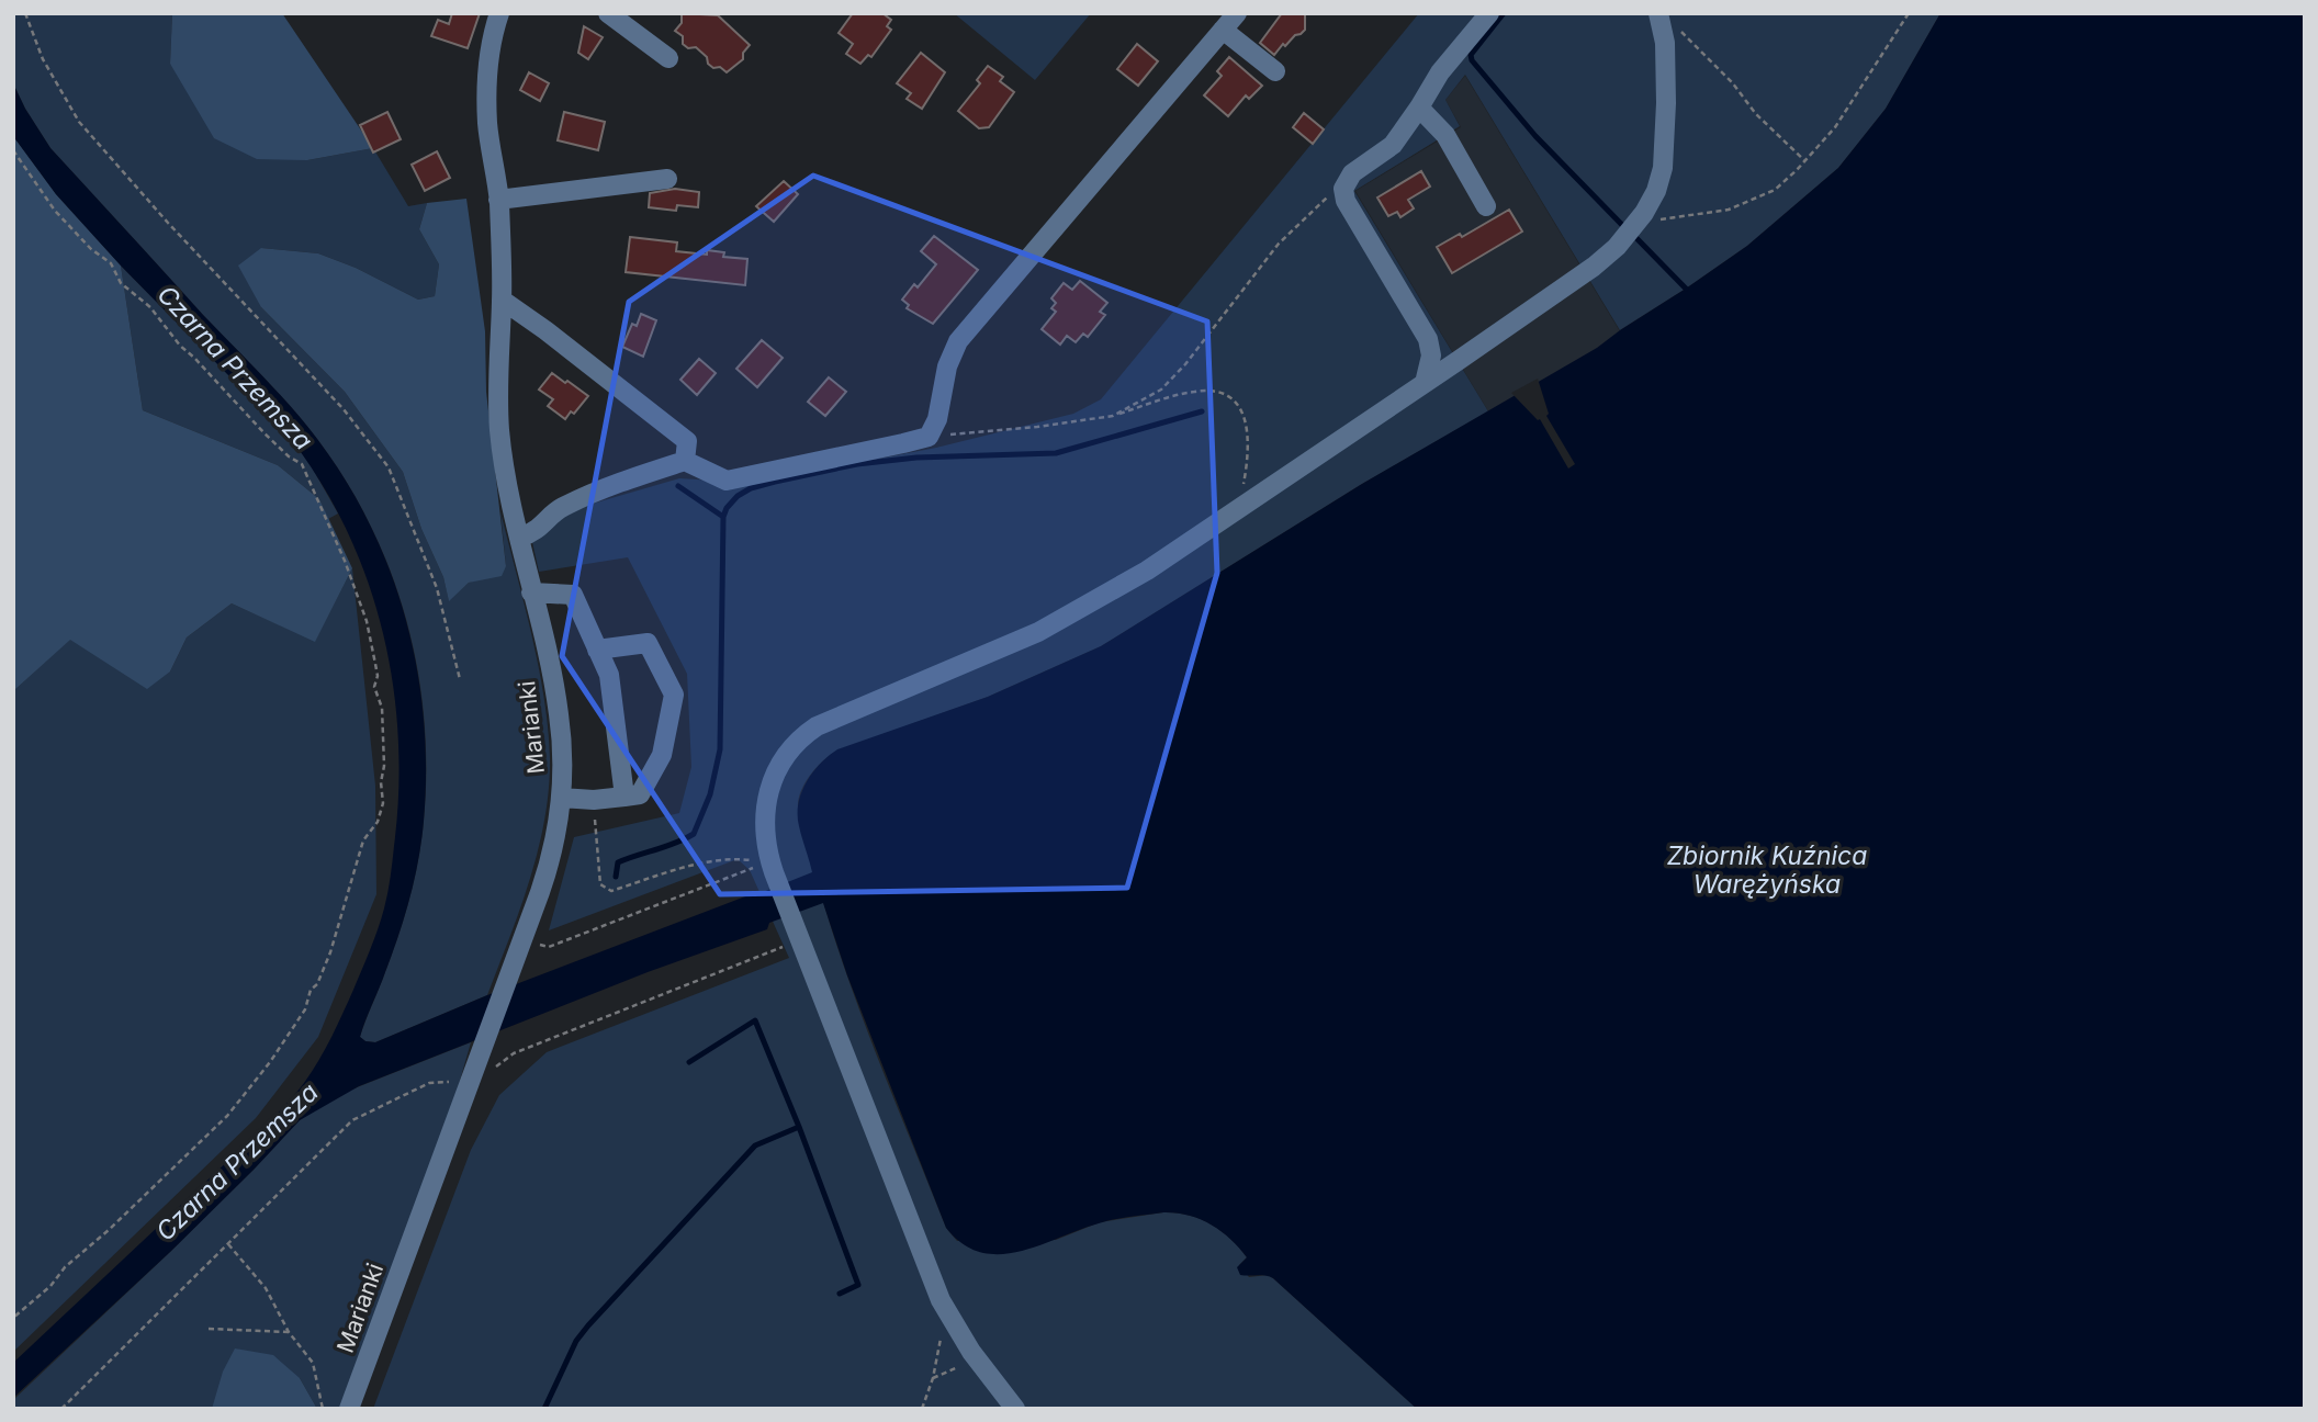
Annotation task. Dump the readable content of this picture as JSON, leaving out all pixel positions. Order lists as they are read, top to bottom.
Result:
{
  "streets": {
    "street": ["Marianki"]
  },
  "water": ["Czarna Przemsza", "Zbiornik Kuźnica Warężyńska"]
}
